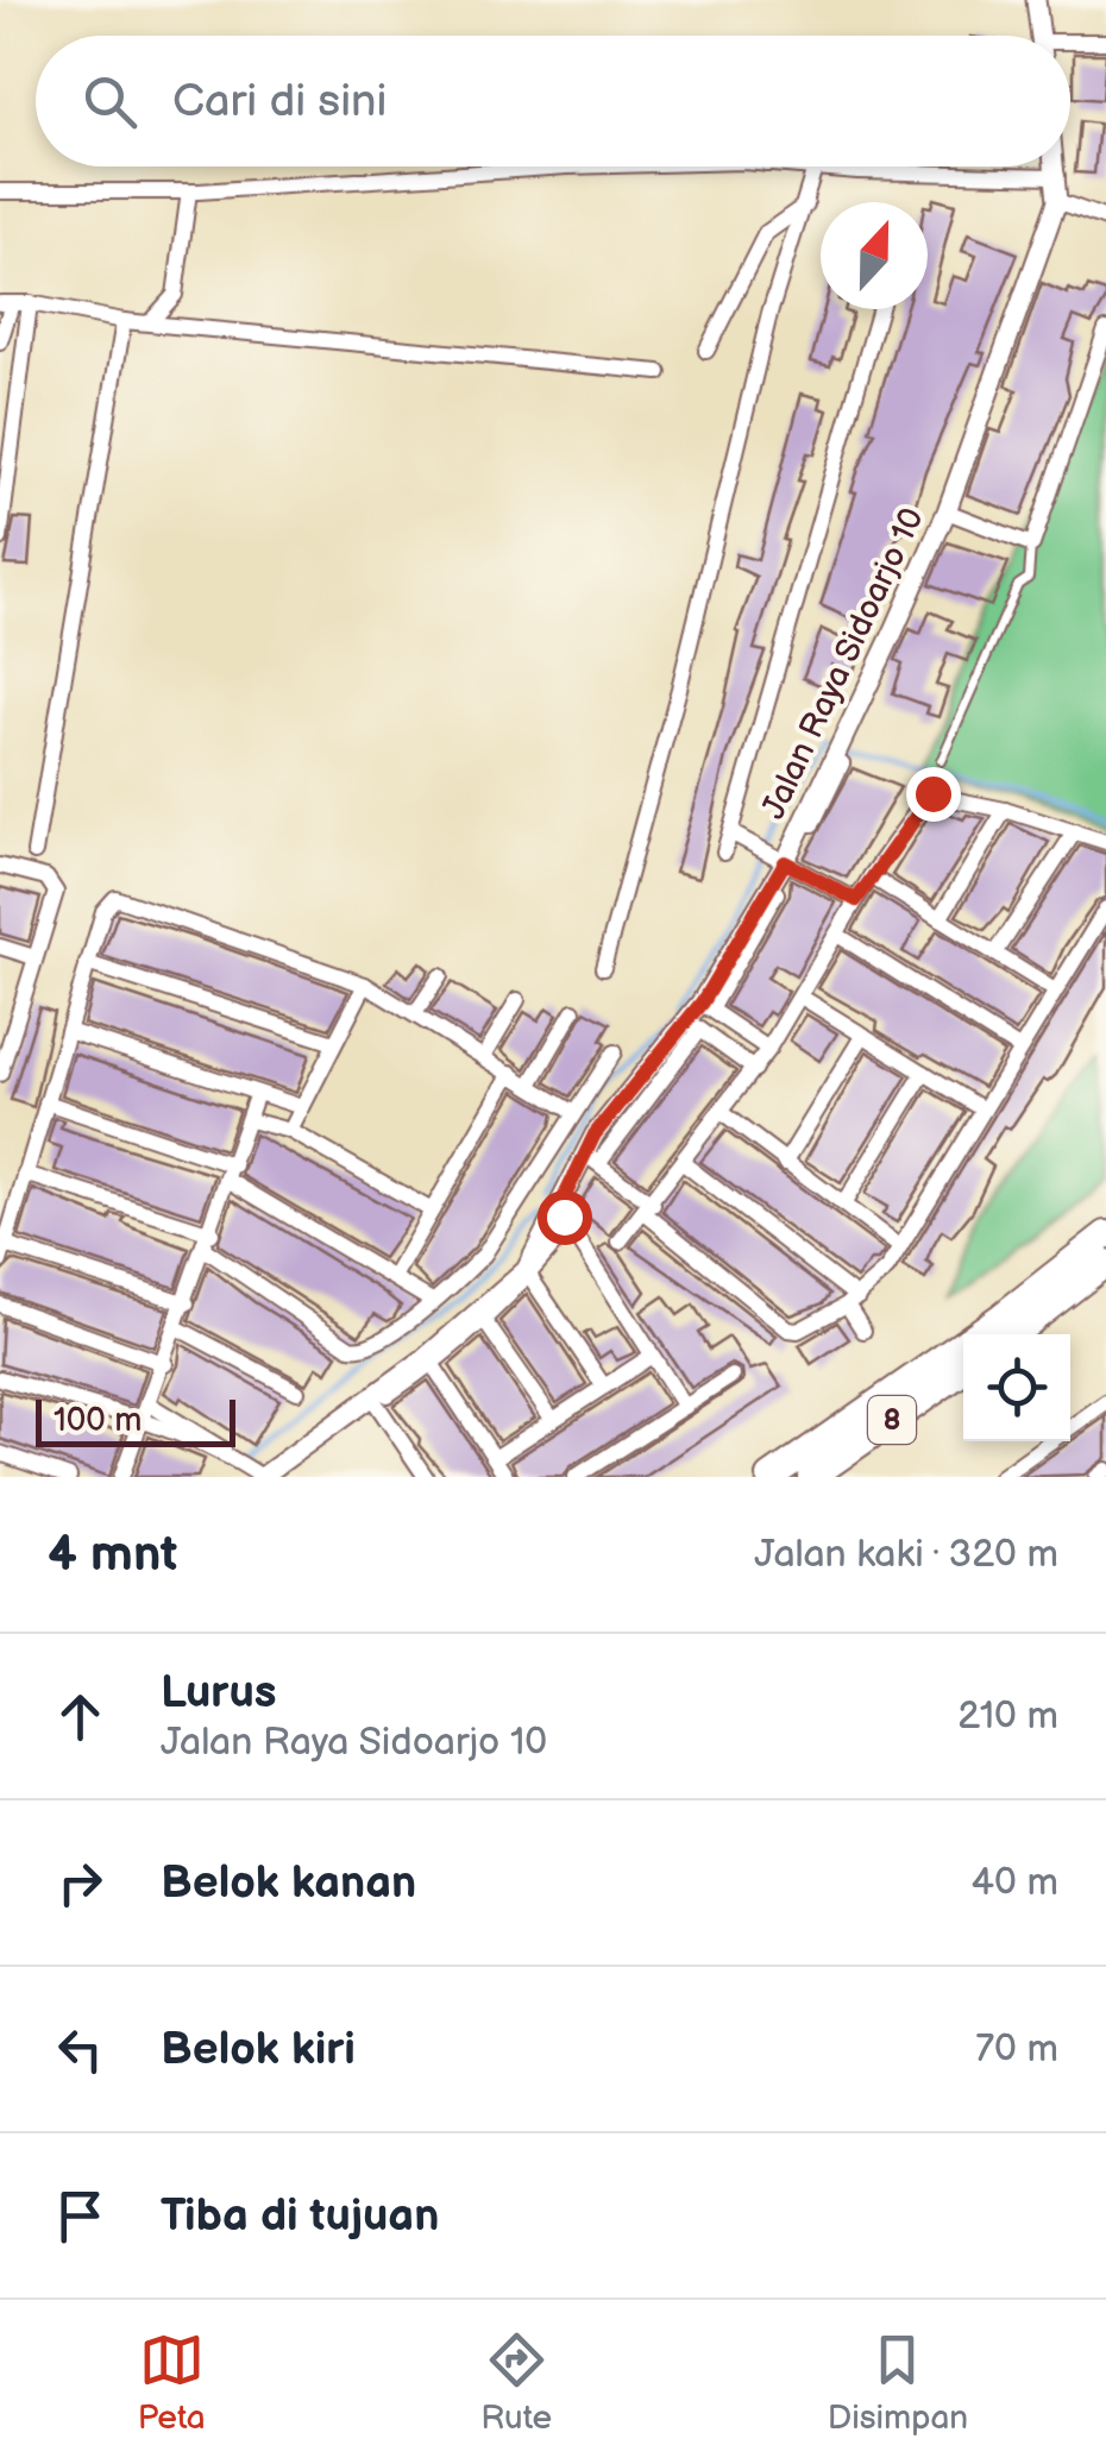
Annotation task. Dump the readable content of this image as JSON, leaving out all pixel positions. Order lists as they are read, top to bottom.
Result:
{
  "streets": {
    "highway": ["8"],
    "street": ["Jalan Raya Sidoarjo 10"]
  },
  "scale_bar": "100 m",
  "north": "top",
  "page": {
    "search": "Cari di sini",
    "scale": "100 m",
    "heading": ["4 mnt", "Jalan kaki · 320 m"],
    "list": [
      ["Lurus", "Jalan Raya Sidoarjo 10", "210 m"],
      ["Belok kanan", "40 m"],
      ["Belok kiri", "70 m"],
      "Tiba di tujuan"
    ],
    "nav": ["Peta", "Rute", "Disimpan"]
  }
}
